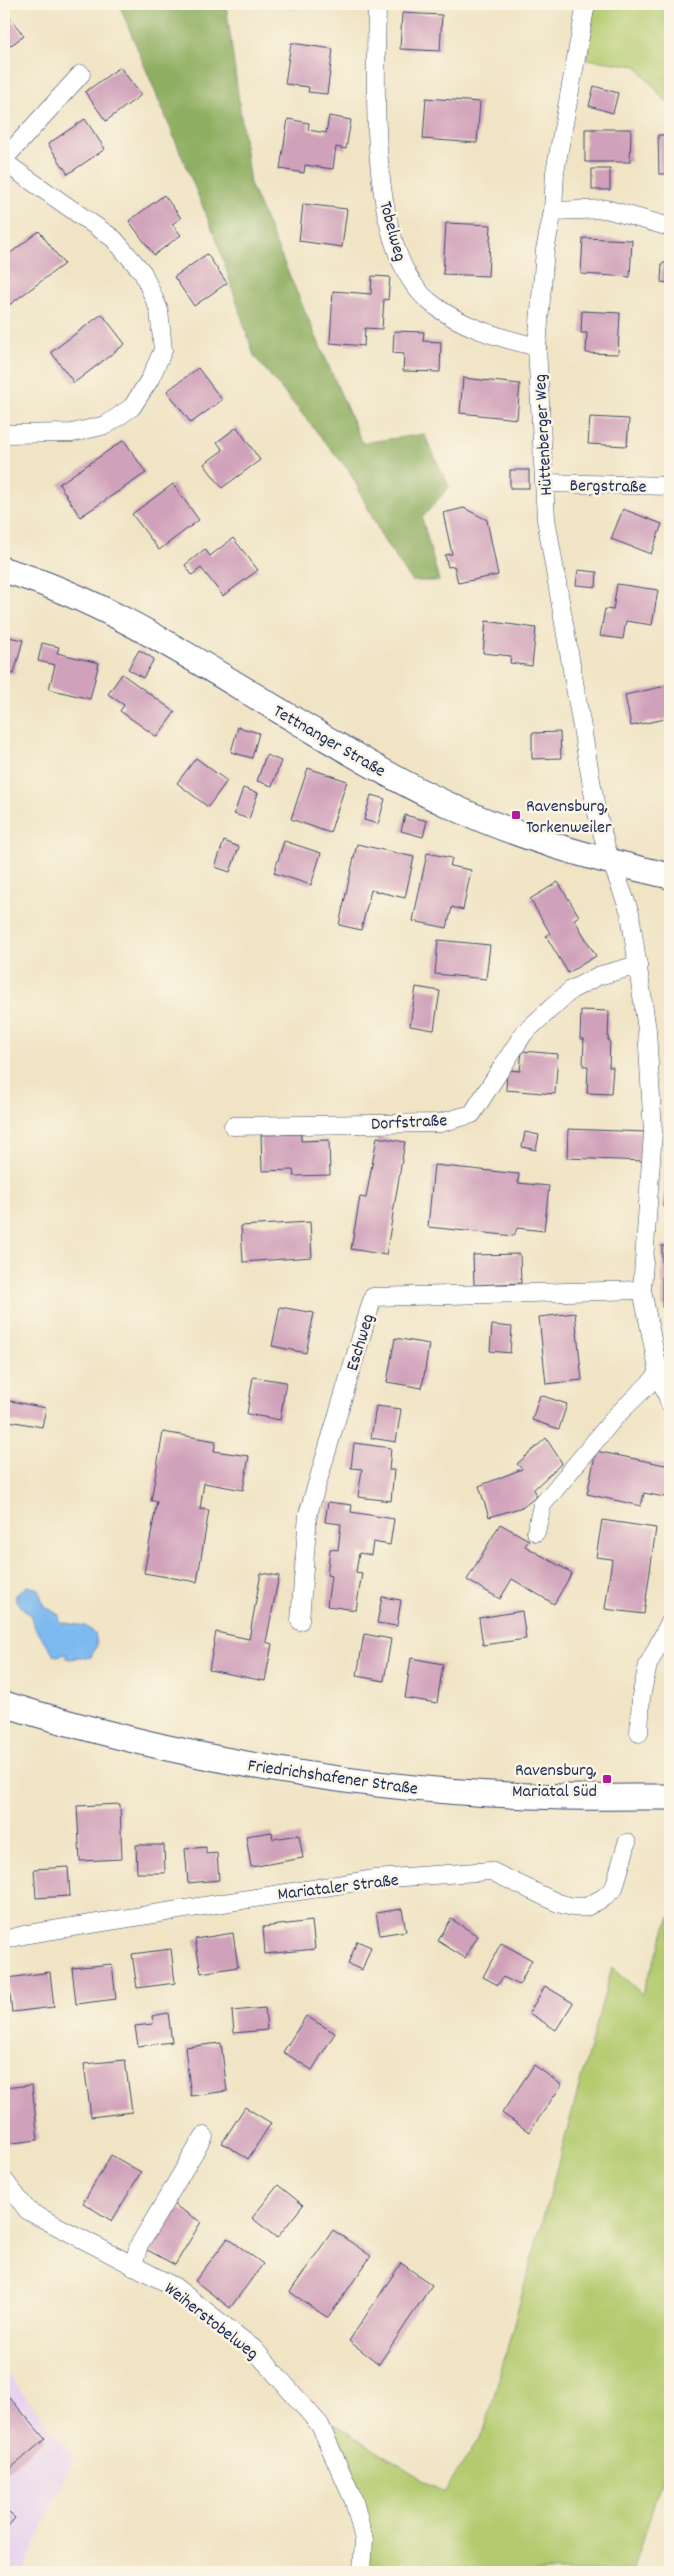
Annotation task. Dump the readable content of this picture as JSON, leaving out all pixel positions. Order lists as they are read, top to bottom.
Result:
{
  "streets": {
    "street": [
      "Tobelweg",
      "Hüttenberger Weg",
      "Bergstraße",
      "Tettnanger Straße",
      "Dorfstraße",
      "Eschweg",
      "Friedrichshafener Straße",
      "Mariataler Straße",
      "Weiherstobelweg"
    ]
  },
  "crossings": [
    ["Tobelweg", "Hüttenberger Weg"],
    ["Hüttenberger Weg", "Bergstraße"],
    ["Hüttenberger Weg", "Tettnanger Straße"]
  ],
  "places": {
    "transit": ["Ravensburg, Torkenweiler", "Ravensburg, Mariatal Süd"]
  }
}
